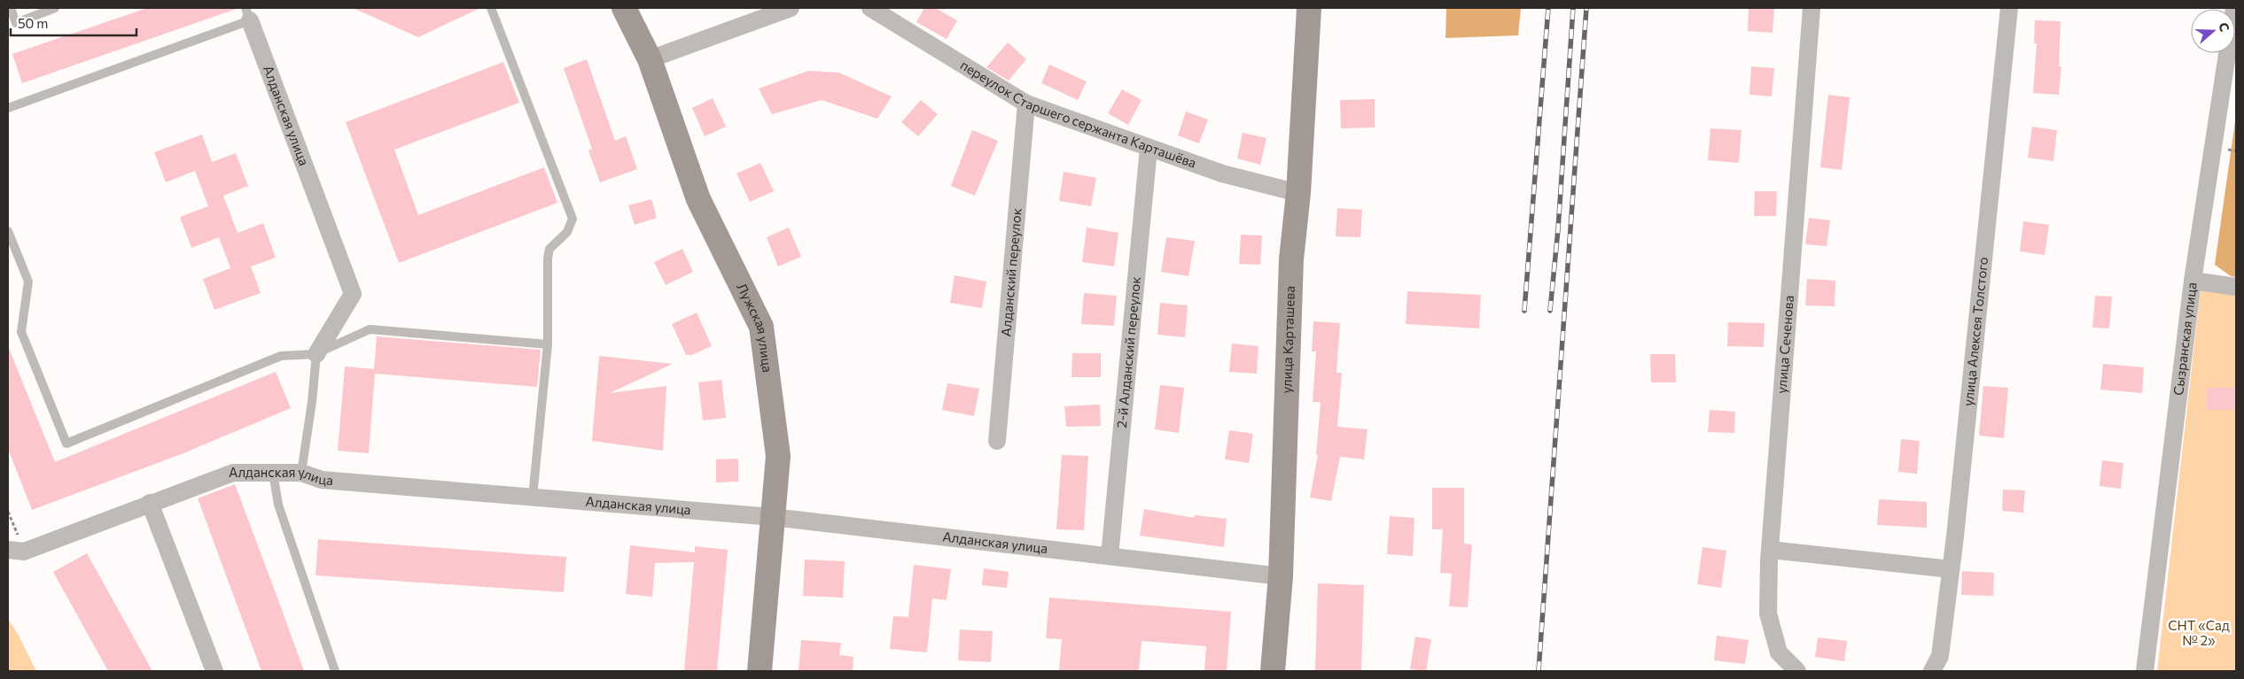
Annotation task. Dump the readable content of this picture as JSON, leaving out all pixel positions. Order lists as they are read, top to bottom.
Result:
{
  "streets": {
    "street": [
      "переулок Старшего сержанта Карташёва",
      "Алданская улица",
      "Алданский переулок",
      "Лужская улица",
      "улица Алексея Толстого",
      "улица Карташева",
      "Сызранская улица",
      "улица Сеченова",
      "2-й Алданский переулок"
    ]
  },
  "crossings": [
    ["переулок Старшего сержанта Карташёва", "Алданский переулок"],
    ["переулок Старшего сержанта Карташёва", "улица Карташева"],
    ["переулок Старшего сержанта Карташёва", "2-й Алданский переулок"],
    ["Алданская улица", "Лужская улица"],
    ["Алданская улица", "улица Карташева"],
    ["Алданская улица", "2-й Алданский переулок"]
  ],
  "parks": ["СНТ «Сад № 2»"],
  "scale_bar": "50 m",
  "north": "right"
}
